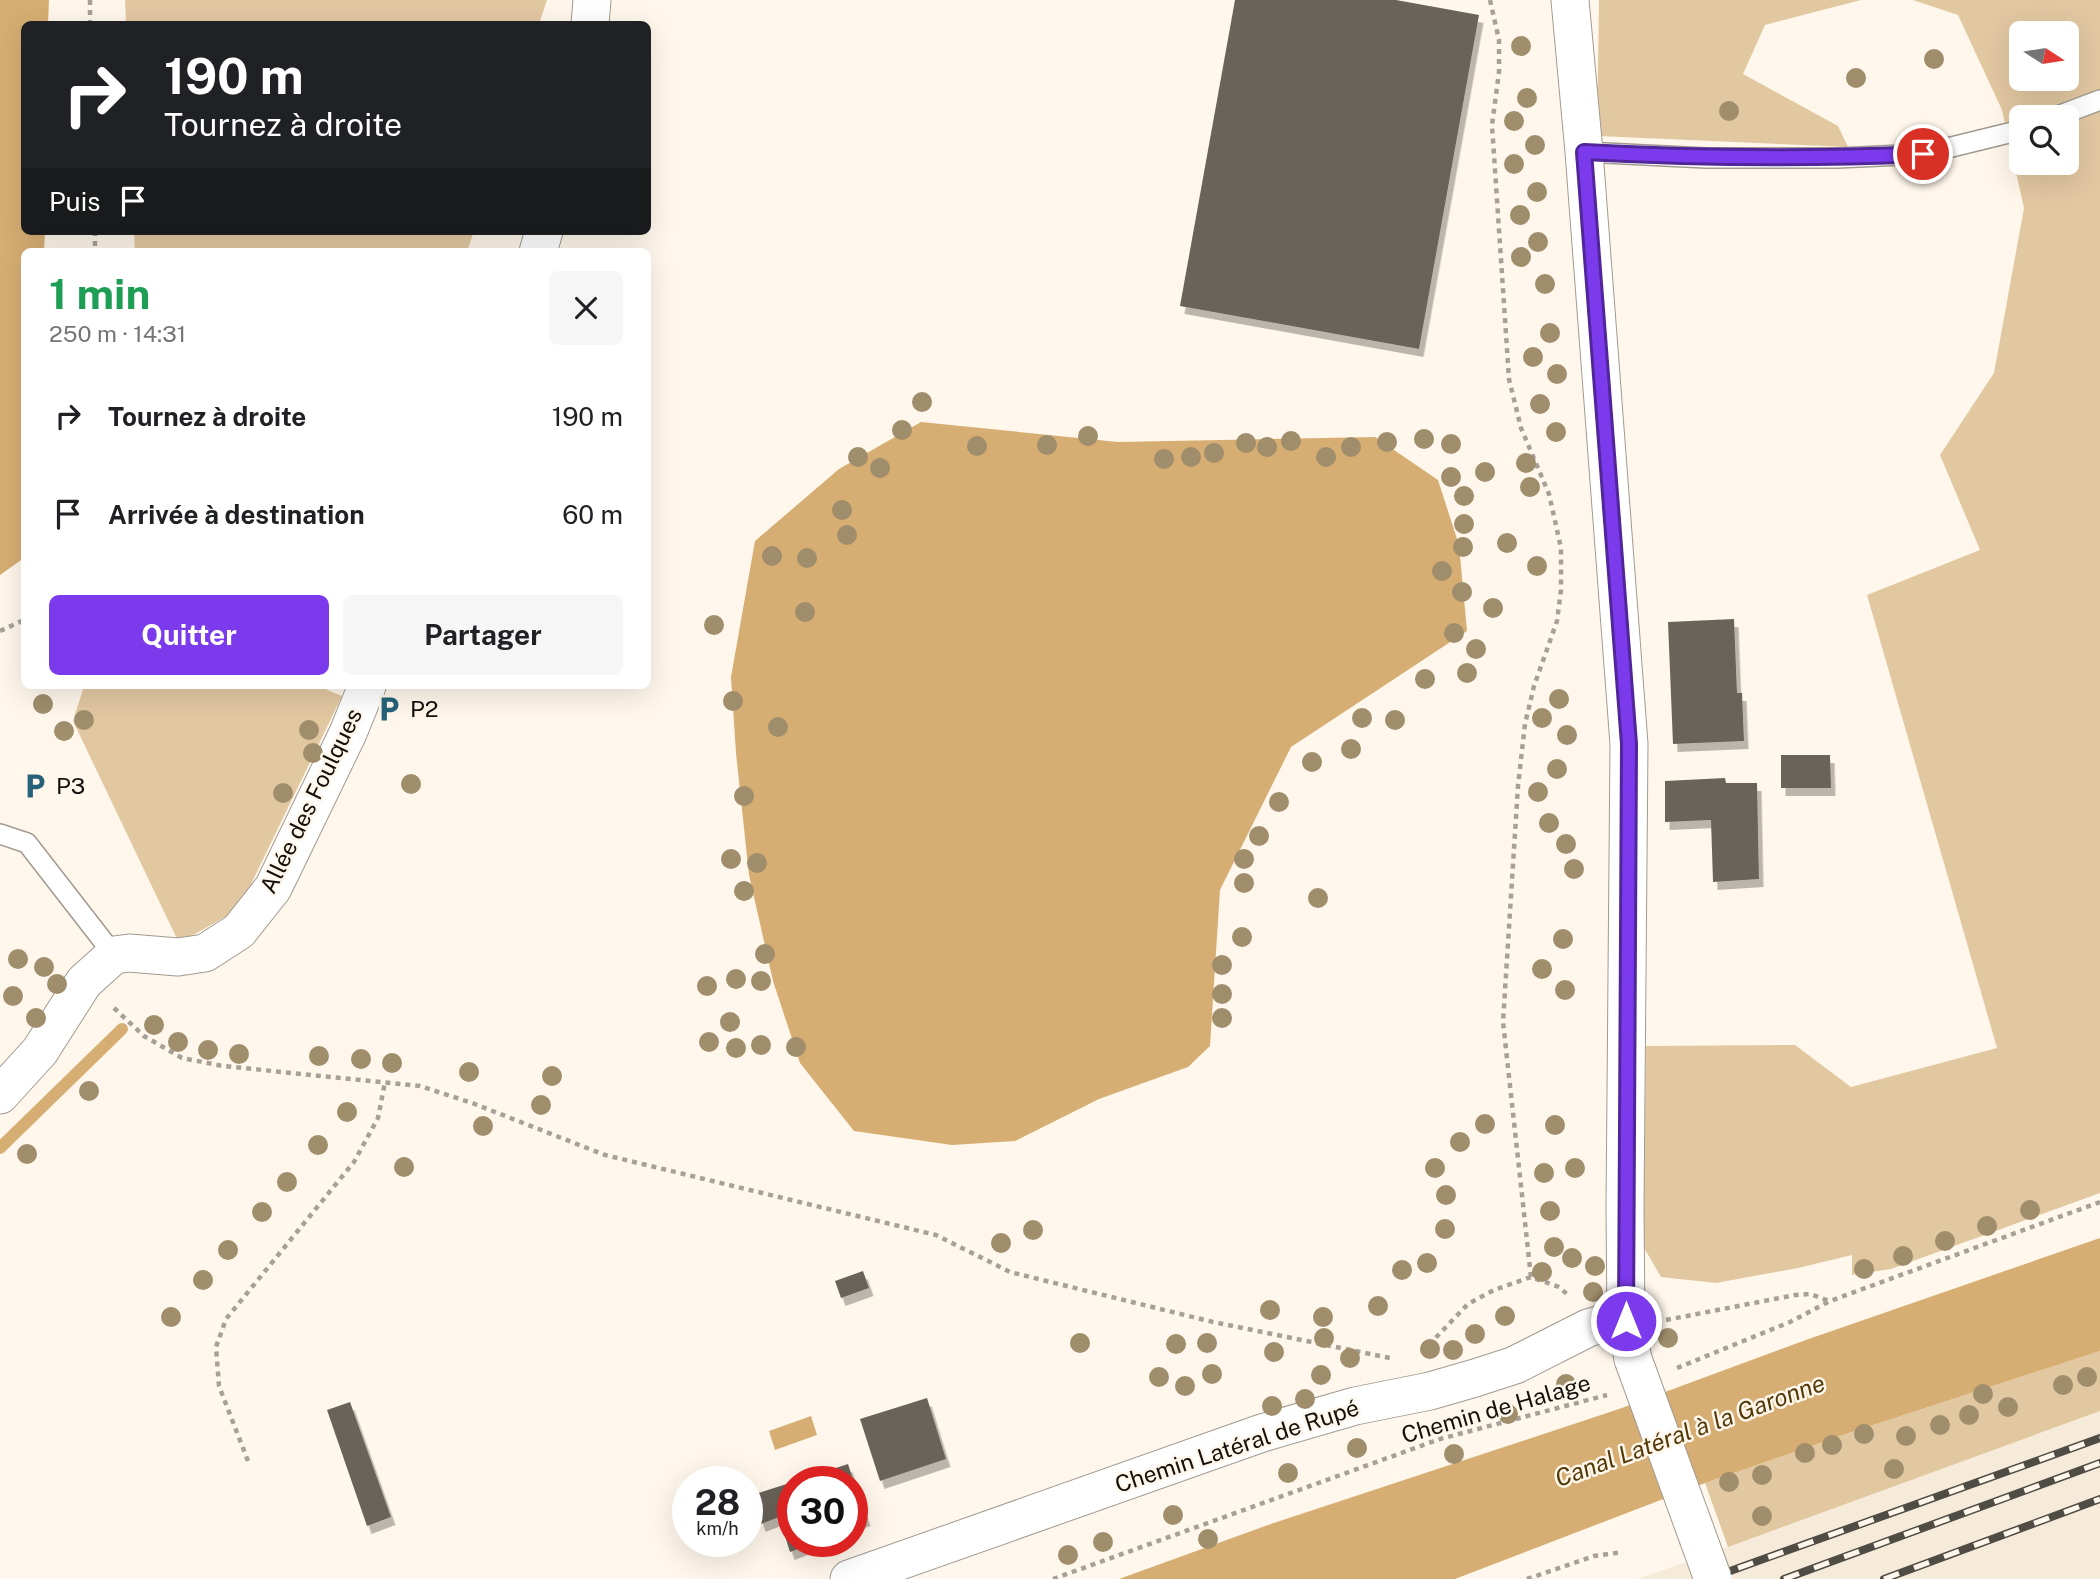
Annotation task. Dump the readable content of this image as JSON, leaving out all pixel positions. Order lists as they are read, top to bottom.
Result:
{
  "streets": {
    "street": ["Allée des Foulques", "Chemin Latéral de Rupé"],
    "path": ["Chemin de Halage"]
  },
  "water": ["Canal Latéral à la Garonne"],
  "places": {
    "parking": ["P2", "P3"]
  },
  "north": "right",
  "page": {
    "turn": ["190 m", "Tournez à droite"],
    "then": "Puis",
    "heading": ["1 min", "250 m · 14:31"],
    "list": [
      {
        "name": "Tournez à droite",
        "value": "190 m"
      },
      {
        "name": "Arrivée à destination",
        "value": "60 m"
      }
    ],
    "buttons": ["Quitter", "Partager"],
    "speed": "28 km/h",
    "limit": "30"
  }
}
